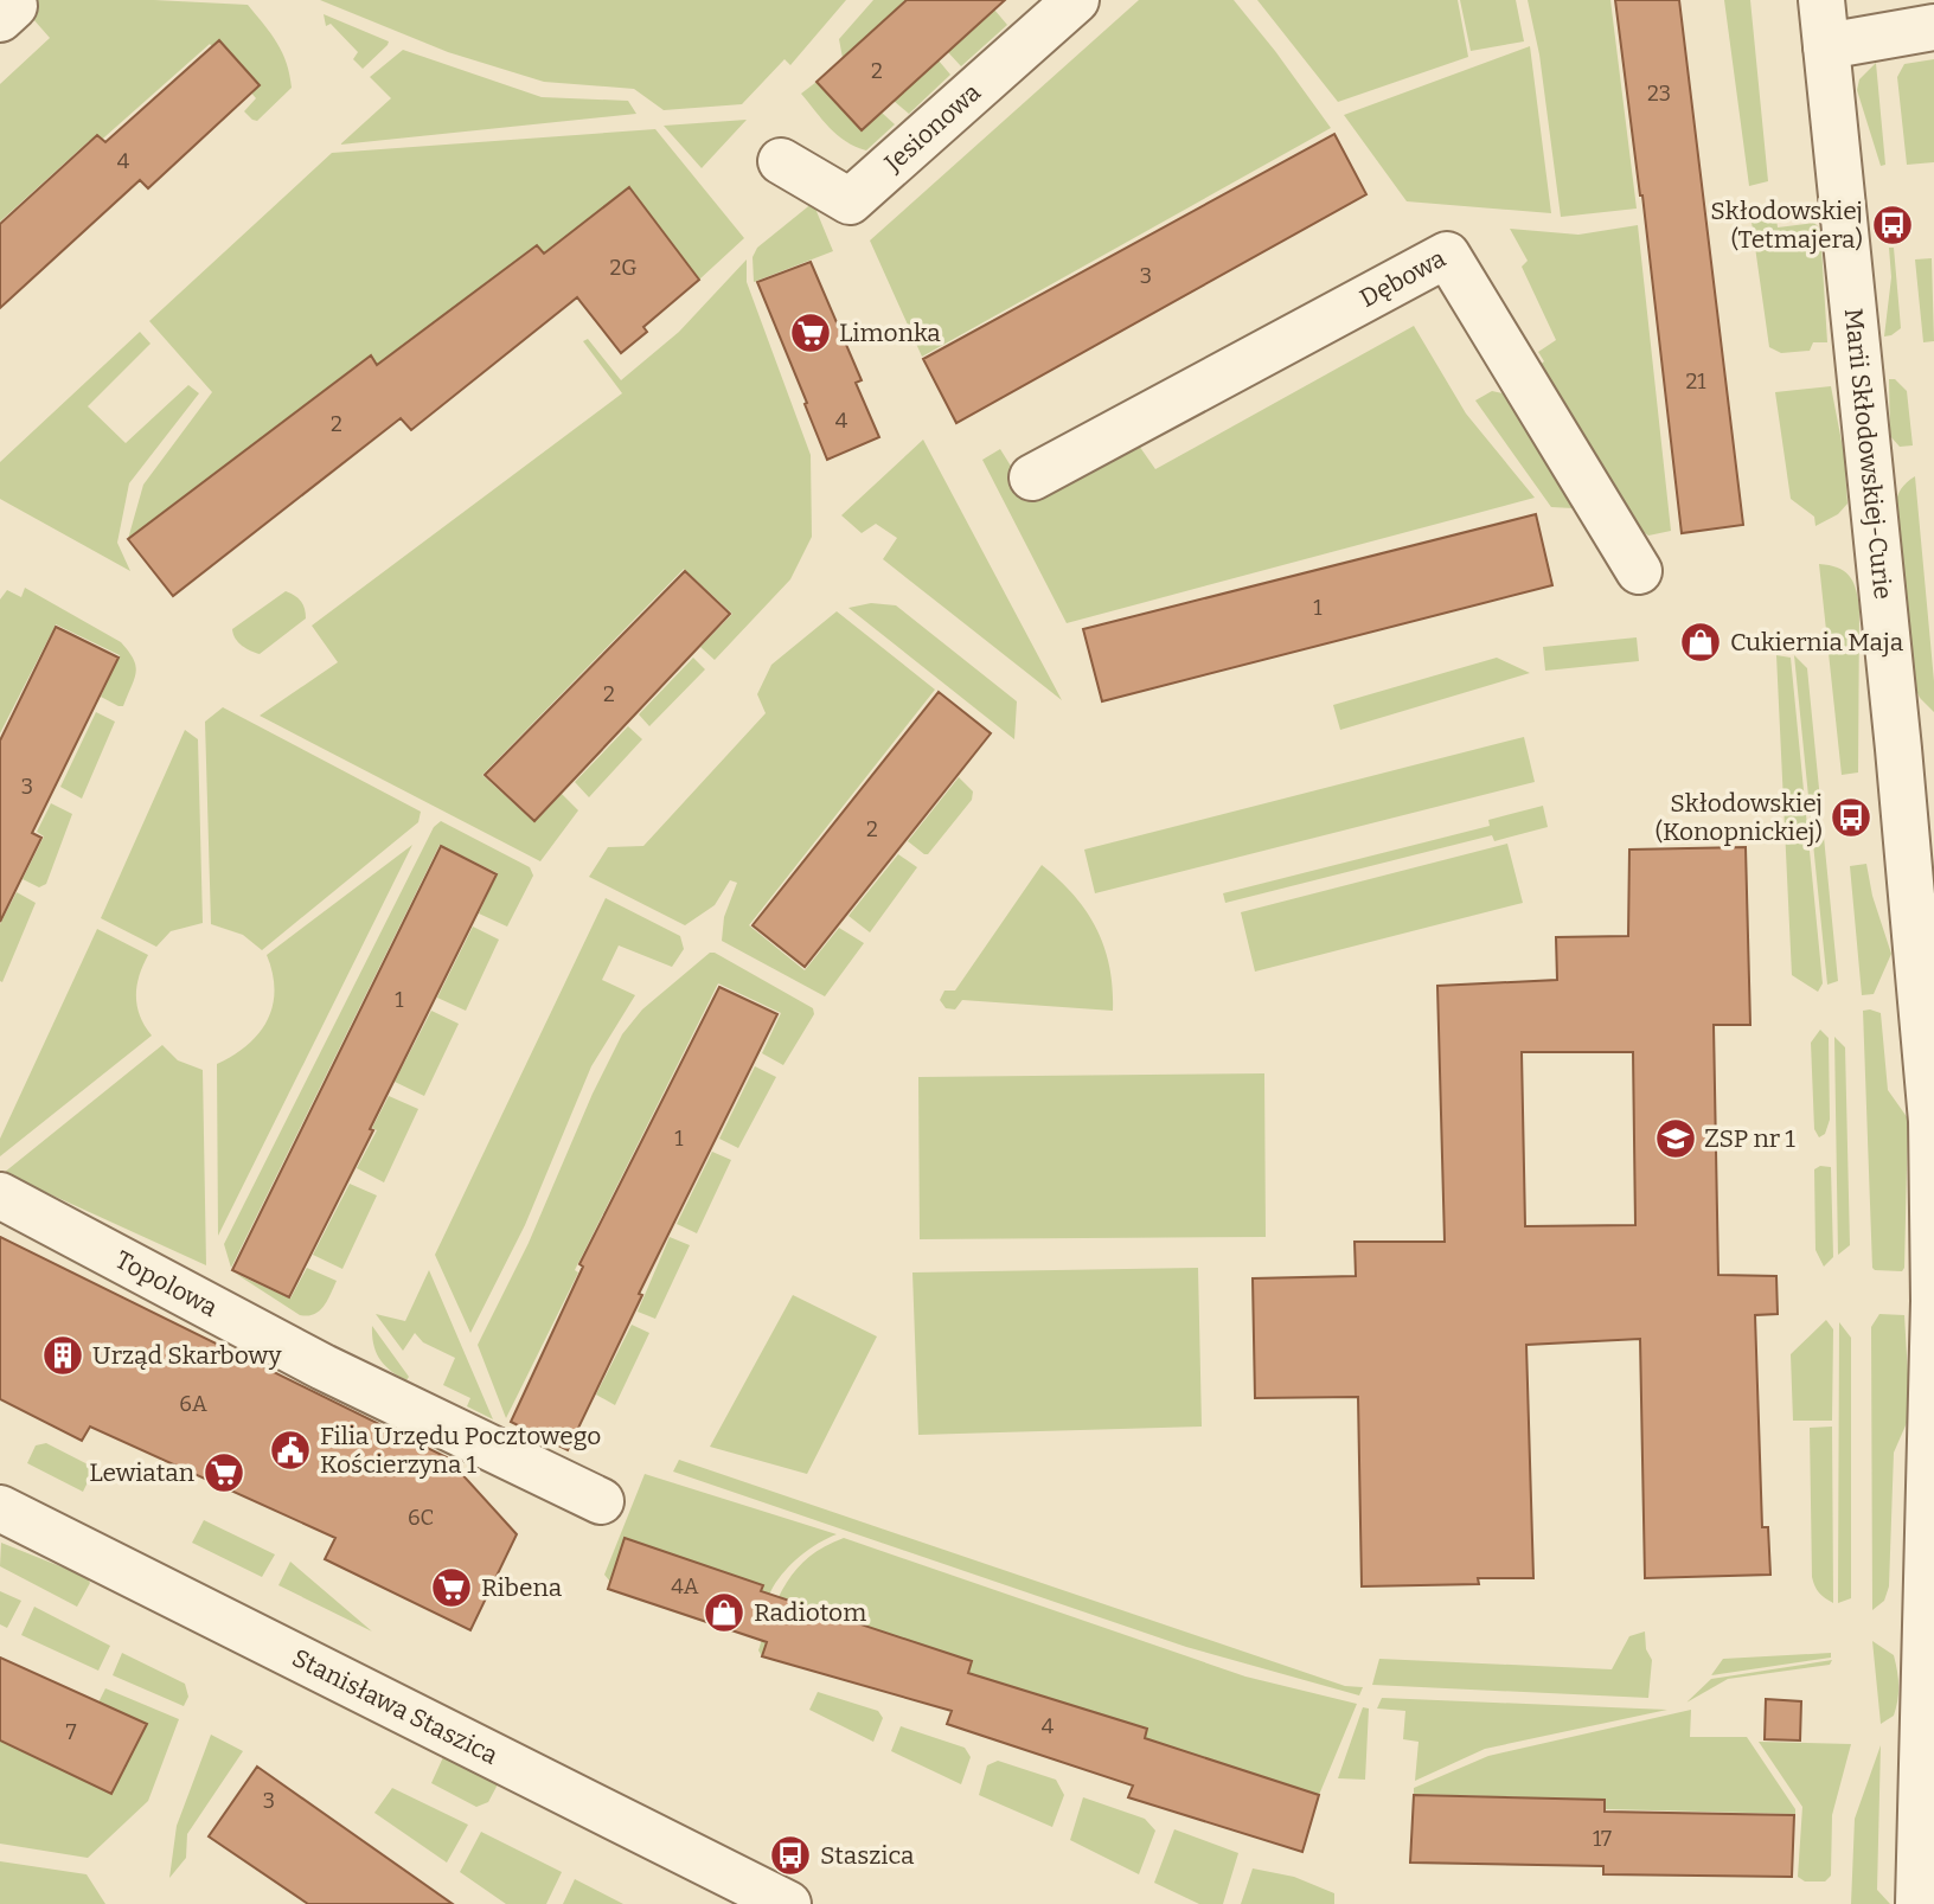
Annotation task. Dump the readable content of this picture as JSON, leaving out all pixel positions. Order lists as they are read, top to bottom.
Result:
{
  "streets": {
    "street": [
      "Jesionowa",
      "Dębowa",
      "Marii Skłodowskiej-Curie",
      "Topolowa",
      "Stanisława Staszica"
    ]
  },
  "places": {
    "bus stop": ["Skłodowskiej (Tetmajera)", "Skłodowskiej (Konopnickiej)", "Staszica"],
    "supermarket": ["Limonka", "Lewiatan", "Ribena"],
    "shop": ["Cukiernia Maja", "Radiotom"],
    "school or university": ["ZSP nr 1"],
    "building": ["Urząd Skarbowy"],
    "public building": ["Filia Urzędu Pocztowego Kościerzyna 1"]
  },
  "house_numbers": [
    "2",
    "23",
    "4",
    "2G",
    "3",
    "21",
    "4",
    "2",
    "1",
    "2",
    "3",
    "2",
    "1",
    "1",
    "6A",
    "6C",
    "4A",
    "4",
    "7",
    "3",
    "17"
  ]
}
